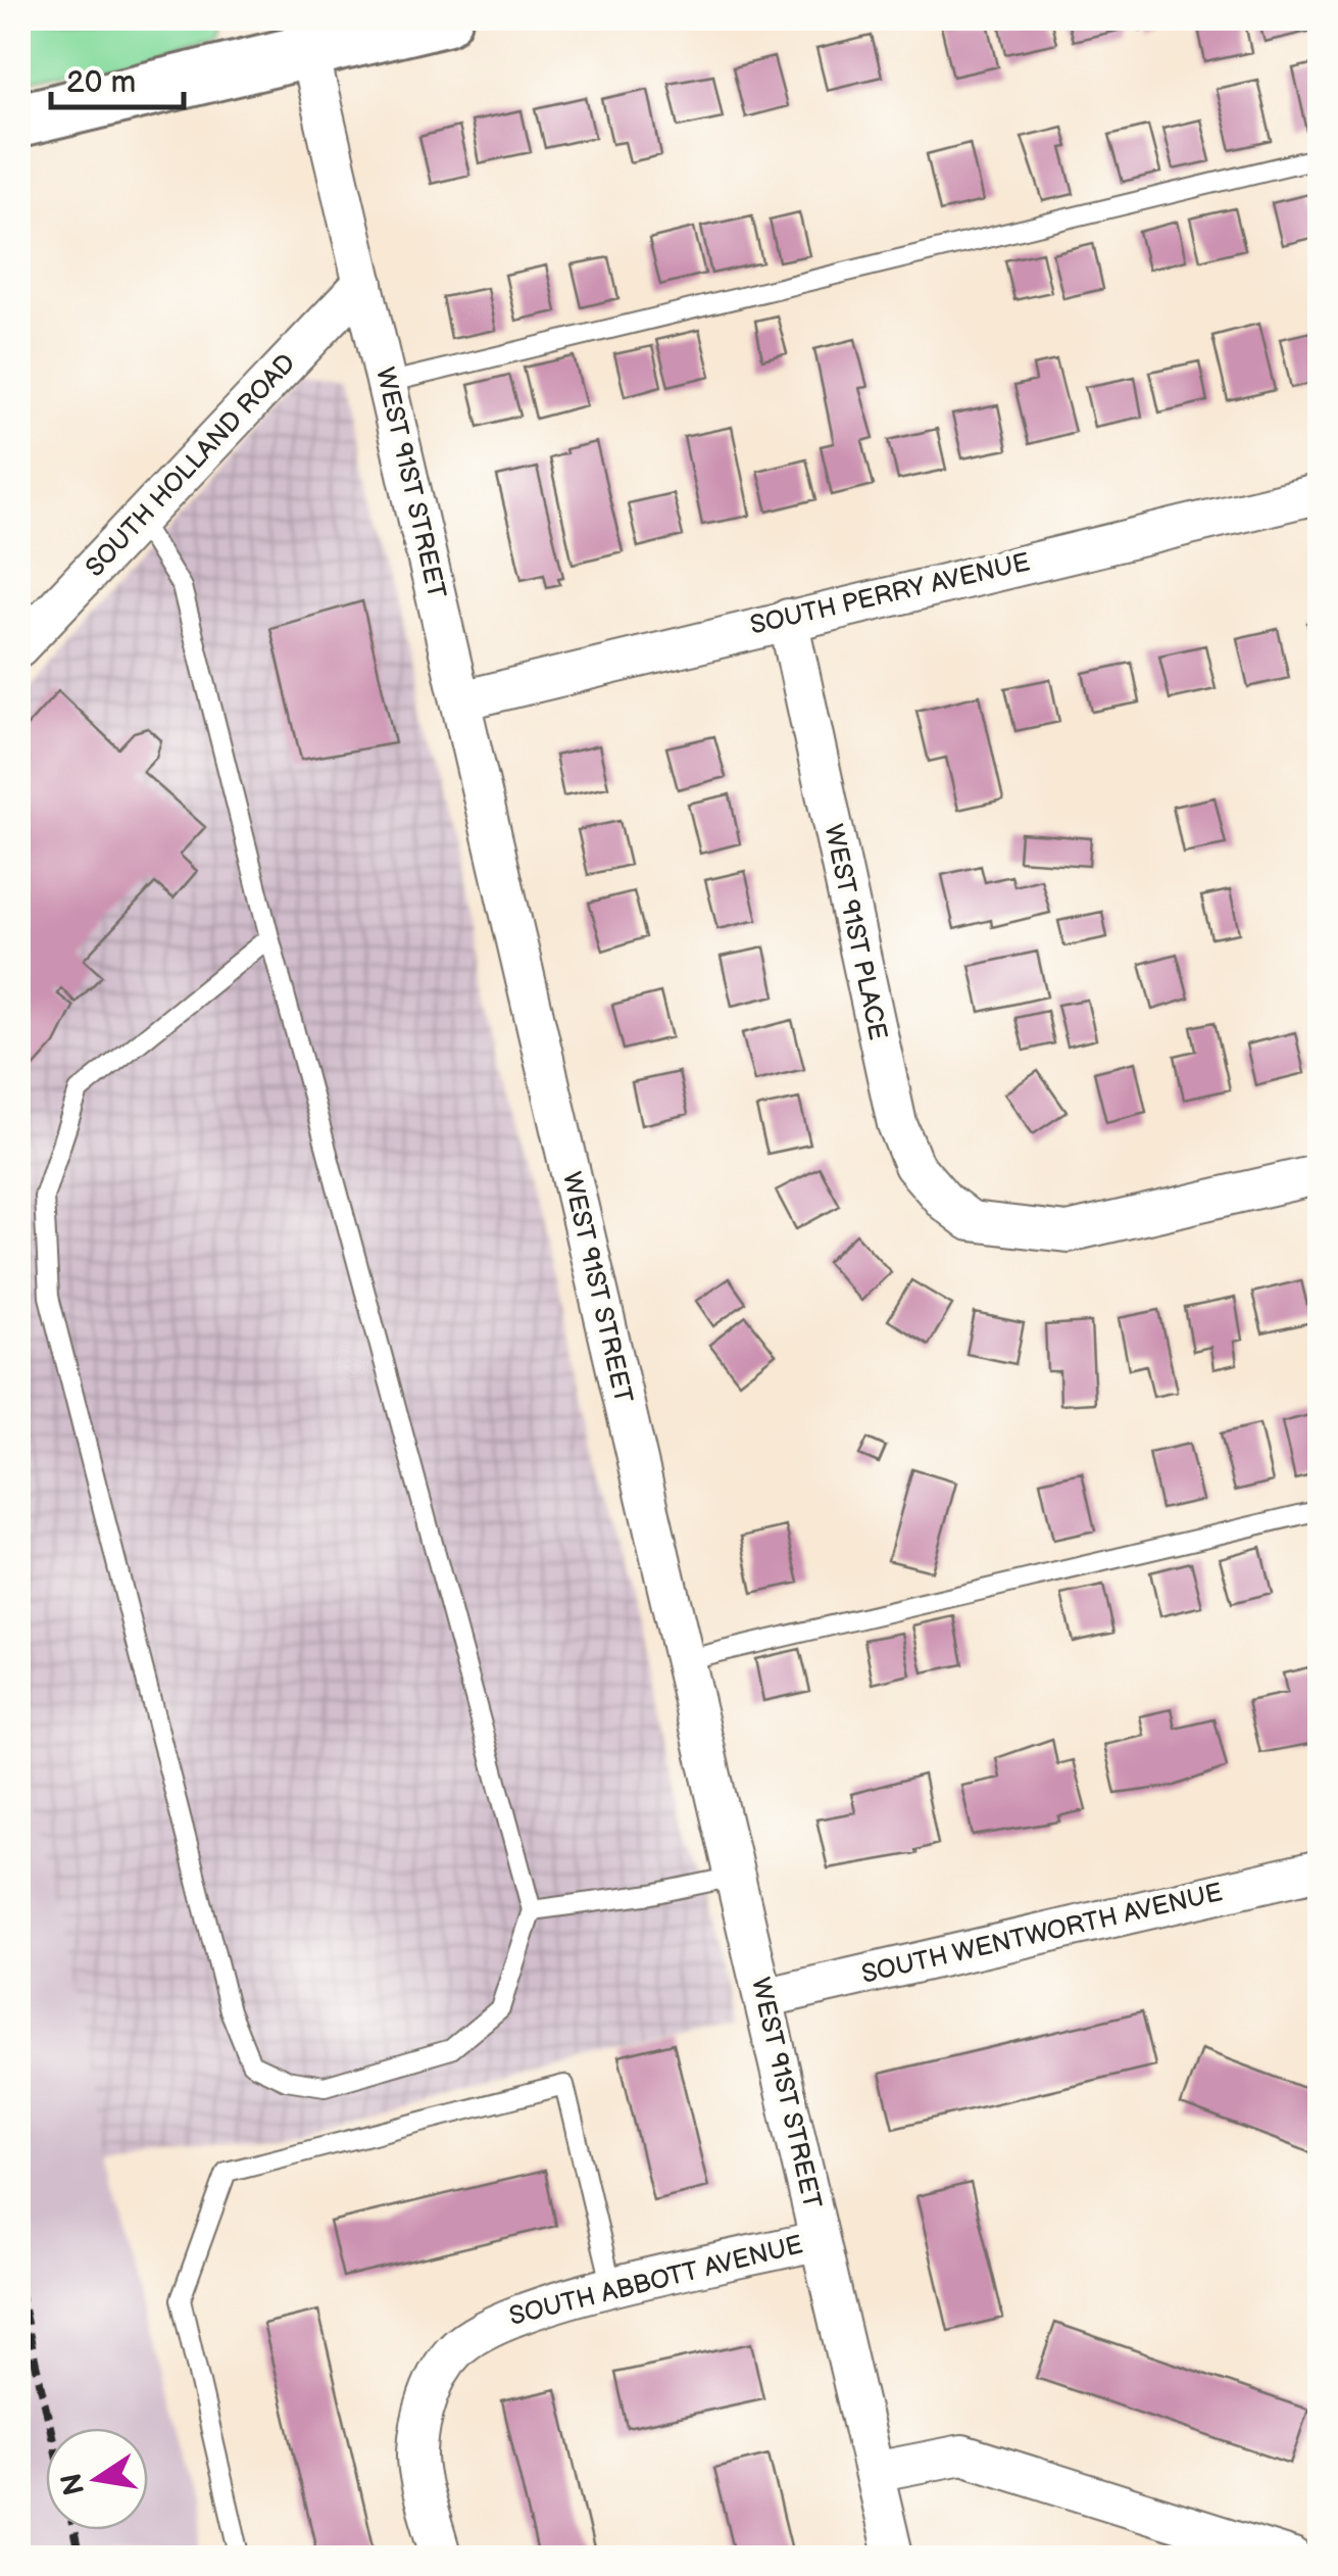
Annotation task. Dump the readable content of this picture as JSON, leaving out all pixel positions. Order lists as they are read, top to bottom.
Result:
{
  "streets": {
    "street": [
      "SOUTH HOLLAND ROAD",
      "WEST 91ST STREET",
      "SOUTH PERRY AVENUE",
      "WEST 91ST PLACE",
      "SOUTH WENTWORTH AVENUE",
      "SOUTH ABBOTT AVENUE"
    ]
  },
  "crossings": [
    ["SOUTH HOLLAND ROAD", "WEST 91ST STREET"],
    ["WEST 91ST STREET", "SOUTH PERRY AVENUE"],
    ["WEST 91ST STREET", "SOUTH WENTWORTH AVENUE"],
    ["WEST 91ST STREET", "SOUTH ABBOTT AVENUE"],
    ["SOUTH PERRY AVENUE", "WEST 91ST PLACE"]
  ],
  "scale_bar": "20 m",
  "north": "left"
}
